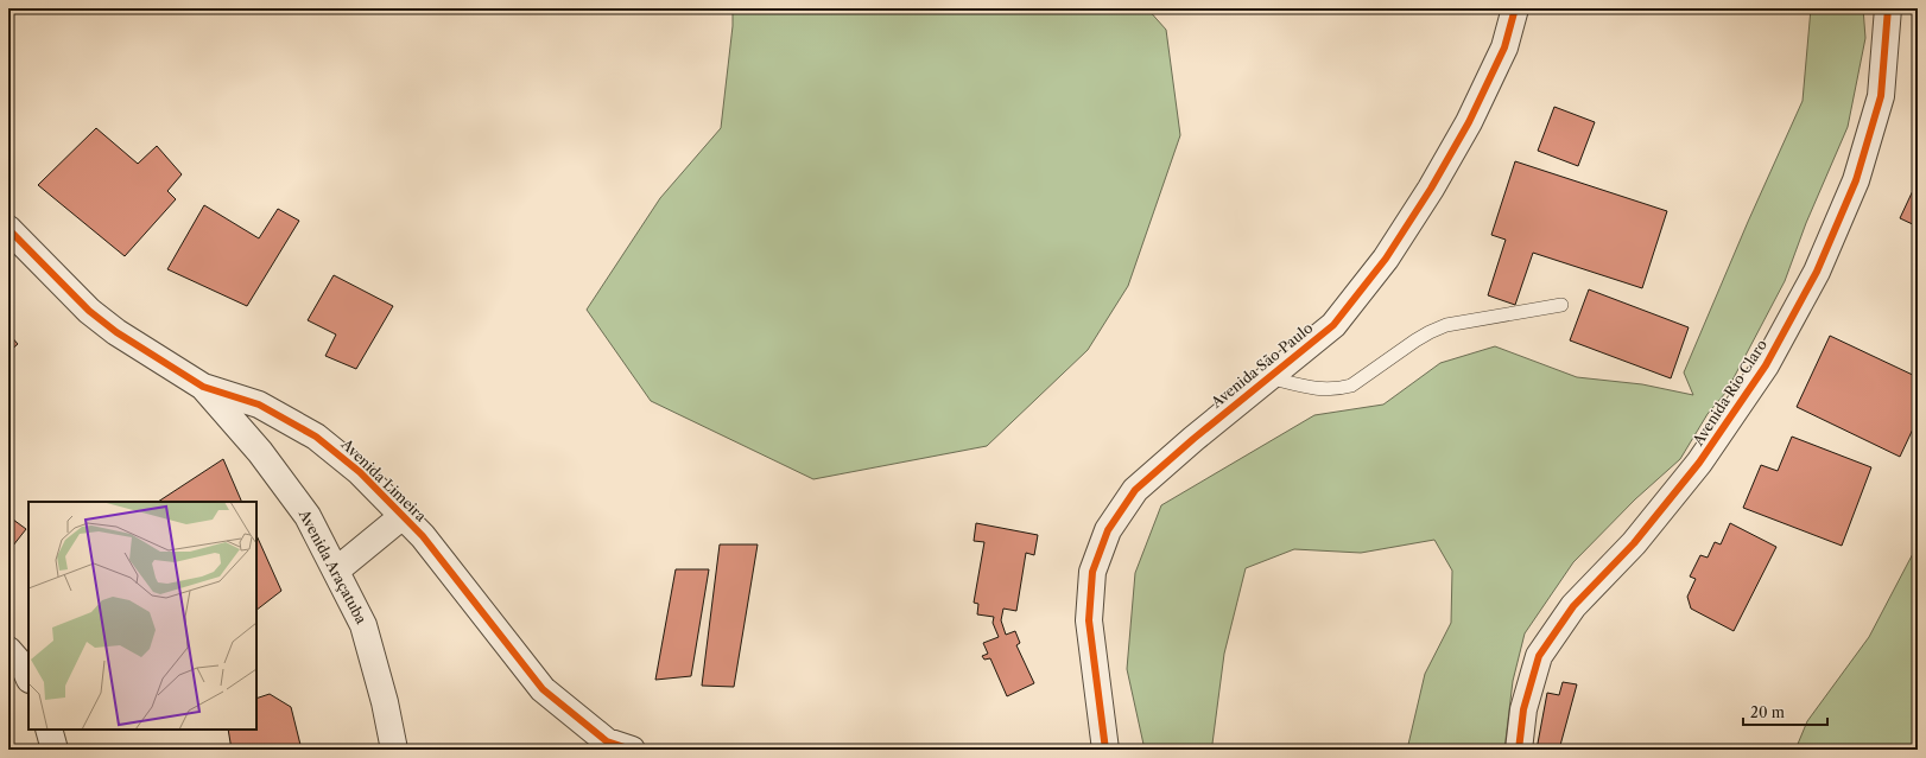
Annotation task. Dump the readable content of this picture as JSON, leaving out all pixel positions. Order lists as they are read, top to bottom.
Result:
{
  "streets": {
    "street": [
      "Avenida São Paulo",
      "Avenida Rio Claro",
      "Avenida Limeira",
      "Avenida Araçatuba"
    ]
  },
  "crossings": [
    ["Avenida Limeira", "Avenida Araçatuba"]
  ],
  "scale_bar": "20 m"
}
